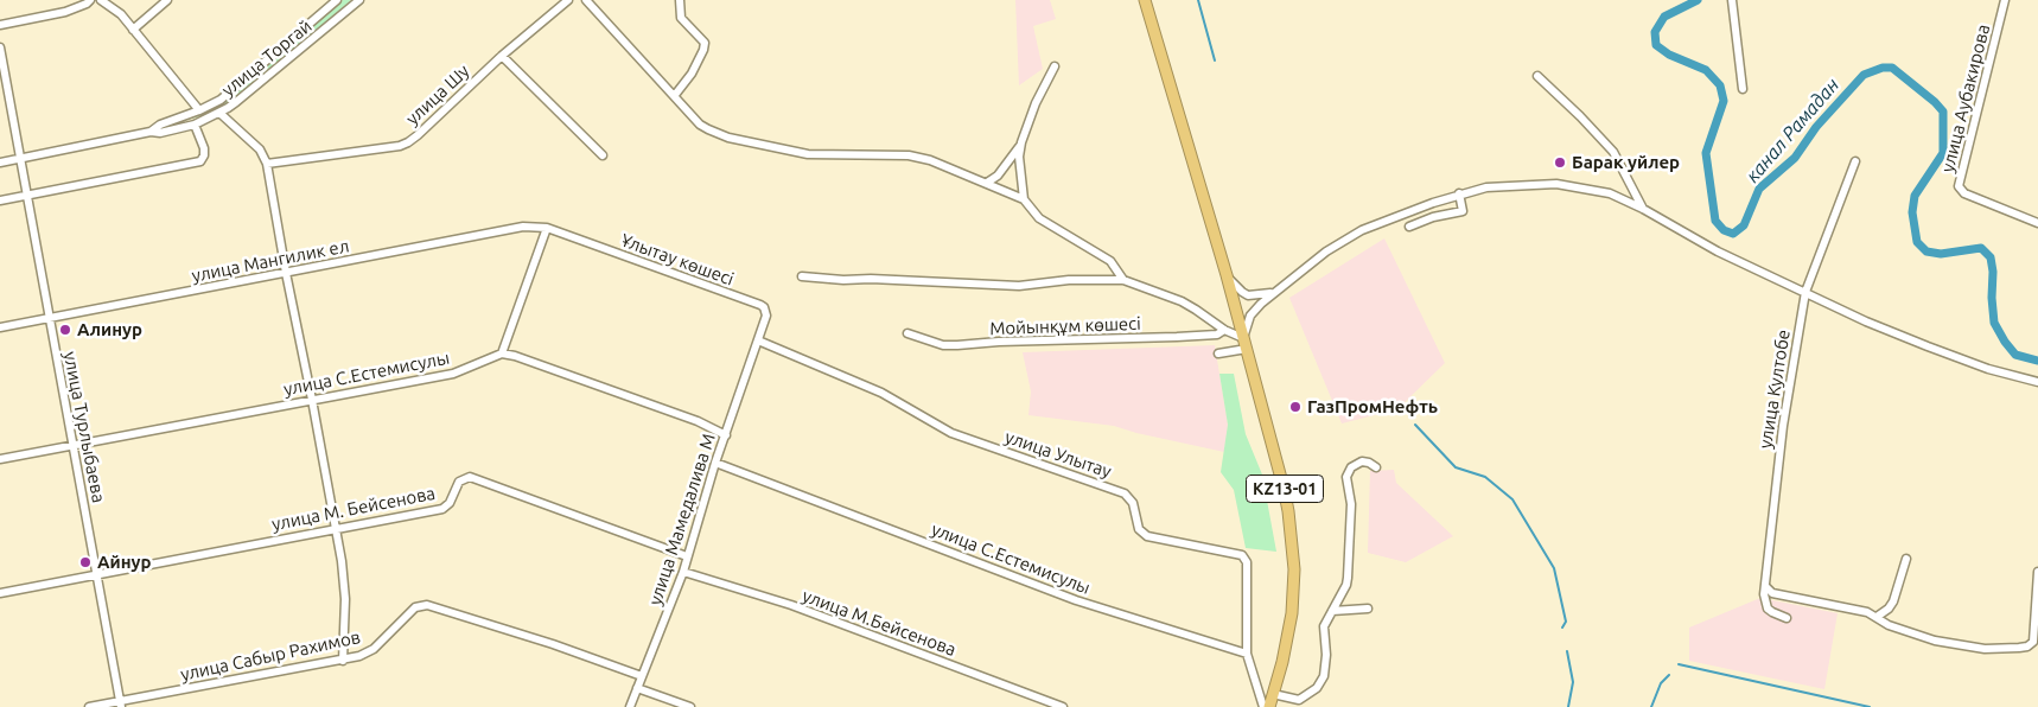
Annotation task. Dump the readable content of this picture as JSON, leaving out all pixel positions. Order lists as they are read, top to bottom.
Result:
{
  "streets": {
    "highway": ["KZ13-01"],
    "street": [
      "улица Торгай",
      "улица Шу",
      "улица Аубакирова",
      "Ұлытау көшесі",
      "улица Мангилик ел",
      "Мойынқұм көшесі",
      "улица С.Естемисулы",
      "улица Култобе",
      "улица Турлыбаева",
      "улица Улытау",
      "улица М. Бейсенова",
      "улица Мамедалива М",
      "улица М.Бейсенова",
      "улица Сабыр Рахимов"
    ]
  },
  "crossings": [
    ["улица Торгай", "улица Турлыбаева"],
    ["Ұлытау көшесі", "улица Мангилик ел"],
    ["Ұлытау көшесі", "улица Улытау"],
    ["Ұлытау көшесі", "улица Мамедалива М"],
    ["улица Мангилик ел", "улица Турлыбаева"],
    ["Мойынқұм көшесі", "KZ13-01"],
    ["улица С.Естемисулы", "улица Турлыбаева"],
    ["улица С.Естемисулы", "улица Улытау"],
    ["улица С.Естемисулы", "улица Мамедалива М"],
    ["улица Турлыбаева", "улица М. Бейсенова"],
    ["улица Турлыбаева", "улица Сабыр Рахимов"],
    ["улица Улытау", "улица Мамедалива М"],
    ["улица М. Бейсенова", "улица Мамедалива М"],
    ["улица Мамедалива М", "улица М.Бейсенова"],
    ["улица Мамедалива М", "улица Сабыр Рахимов"]
  ],
  "water": ["канал Рамадан"],
  "places": [
    "Барак уйлер",
    "Алинур",
    "ГазПромНефть",
    "Айнур"
  ]
}
